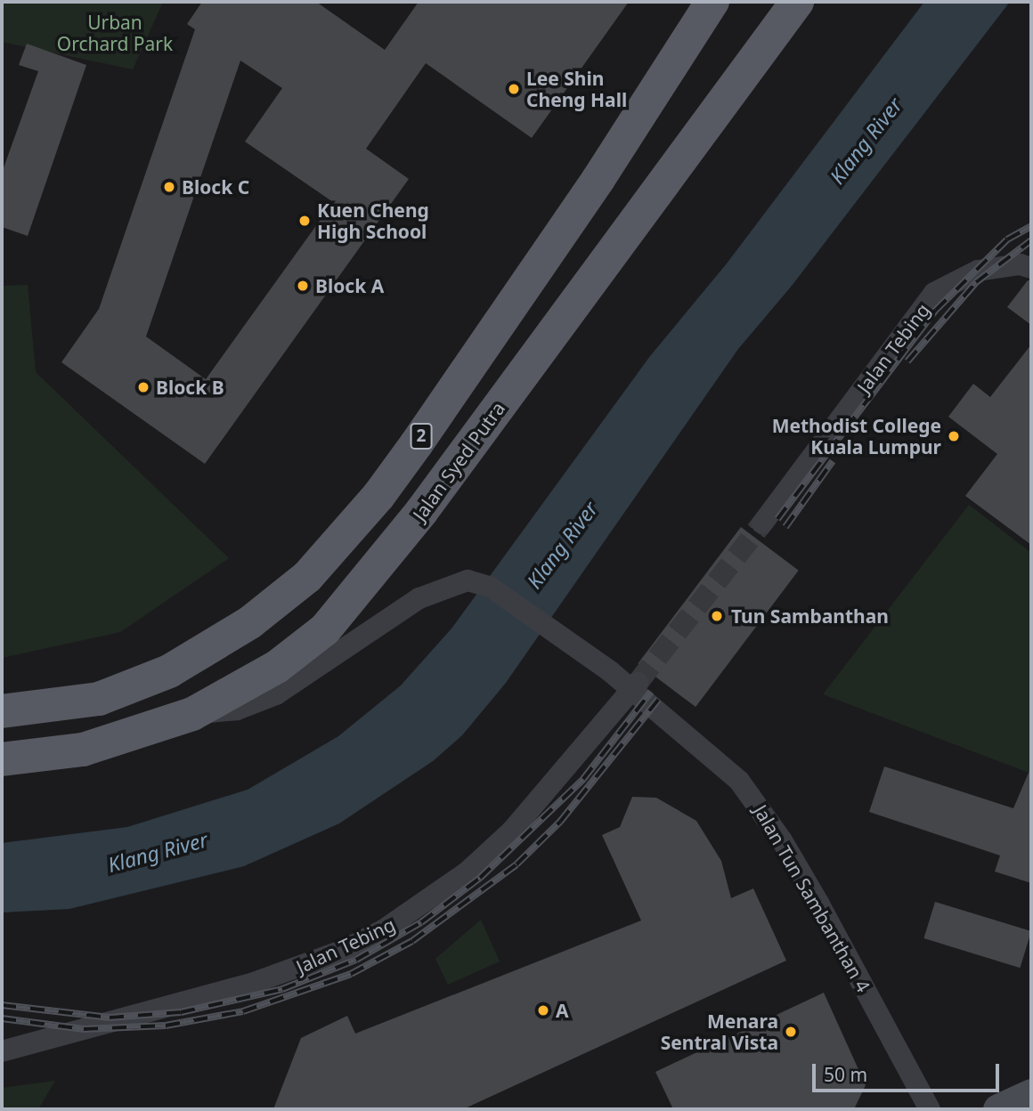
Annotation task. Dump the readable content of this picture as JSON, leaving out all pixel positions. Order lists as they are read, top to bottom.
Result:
{
  "streets": {
    "main road": ["2", "Jalan Syed Putra"],
    "street": ["Jalan Tebing", "Jalan Tun Sambanthan 4"]
  },
  "crossings": [
    ["Jalan Tebing", "Jalan Tun Sambanthan 4"],
    ["Jalan Syed Putra", "Jalan Tun Sambanthan 4"]
  ],
  "water": ["Klang River"],
  "parks": ["Urban Orchard Park"],
  "places": [
    "Lee Shin Cheng Hall",
    "Block C",
    "Kuen Cheng High School",
    "Block A",
    "Block B",
    "Methodist College Kuala Lumpur",
    "Tun Sambanthan",
    "A",
    "Menara Sentral Vista"
  ],
  "scale_bar": "50 m"
}
